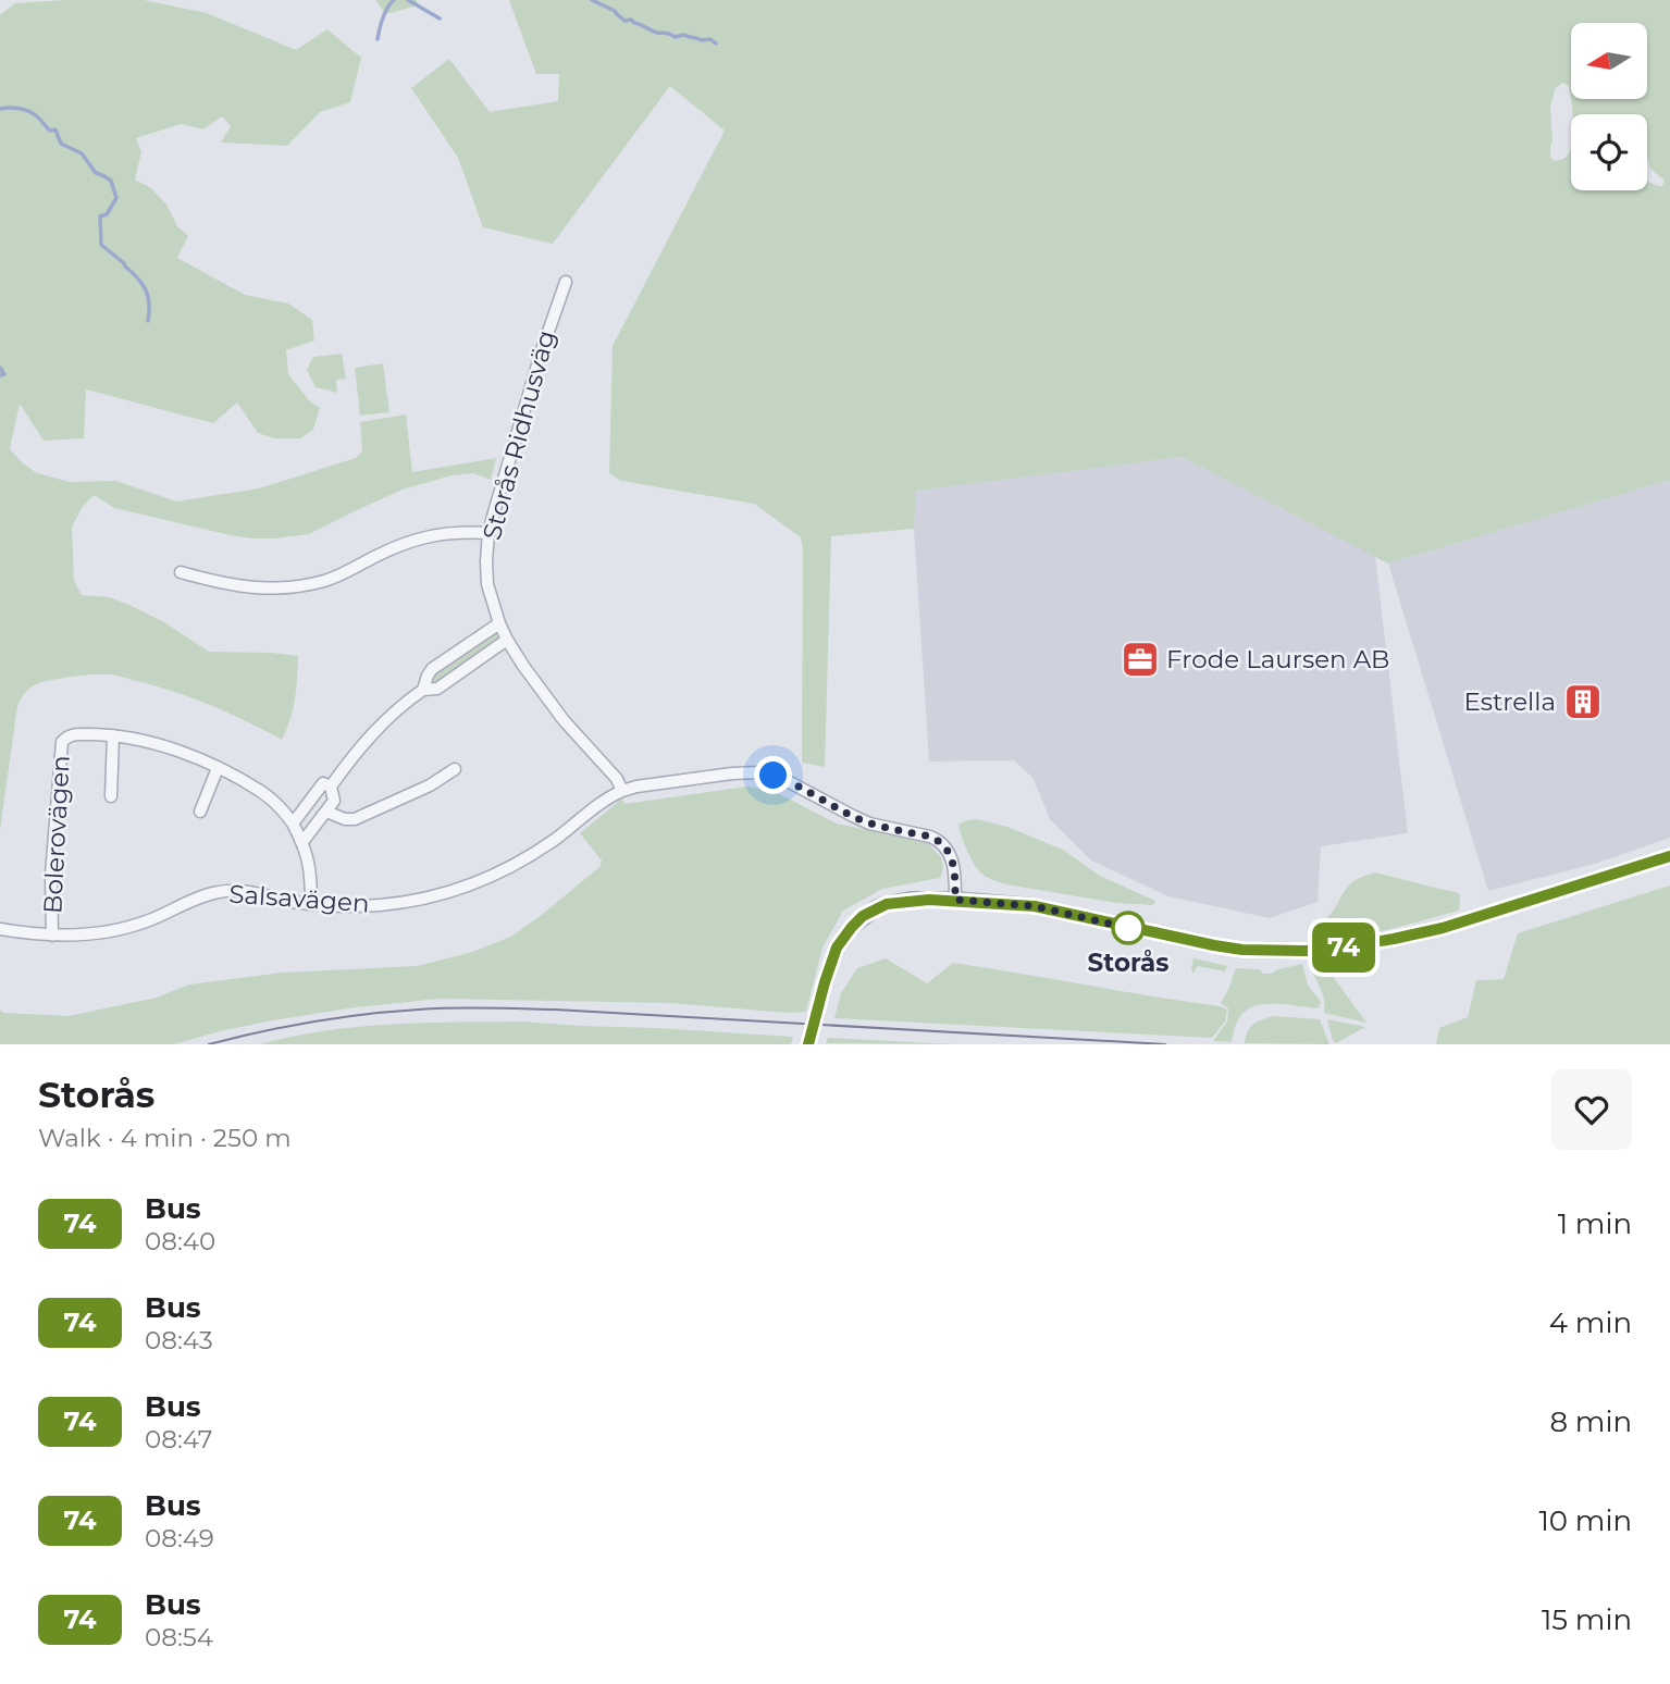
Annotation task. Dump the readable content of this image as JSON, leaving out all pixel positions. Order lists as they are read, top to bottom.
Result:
{
  "streets": {
    "street": ["Storås Ridhusväg", "Bolerovägen", "Salsavägen"]
  },
  "crossings": [
    ["Storås Ridhusväg", "Salsavägen"],
    ["Bolerovägen", "Salsavägen"]
  ],
  "places": {
    "office": ["Frode Laursen AB"],
    "building": ["Estrella"],
    "other": ["Storås"]
  },
  "lines": ["bus line 74"],
  "north": "left",
  "page": {
    "on_map": "74",
    "heading": ["Storås", "Walk · 4 min · 250 m"],
    "list": [
      {
        "mark": "74",
        "name": "Bus",
        "note": "08:40",
        "value": "1 min"
      },
      {
        "mark": "74",
        "name": "Bus",
        "note": "08:43",
        "value": "4 min"
      },
      {
        "mark": "74",
        "name": "Bus",
        "note": "08:47",
        "value": "8 min"
      },
      {
        "mark": "74",
        "name": "Bus",
        "note": "08:49",
        "value": "10 min"
      },
      {
        "mark": "74",
        "name": "Bus",
        "note": "08:54",
        "value": "15 min"
      }
    ]
  }
}
